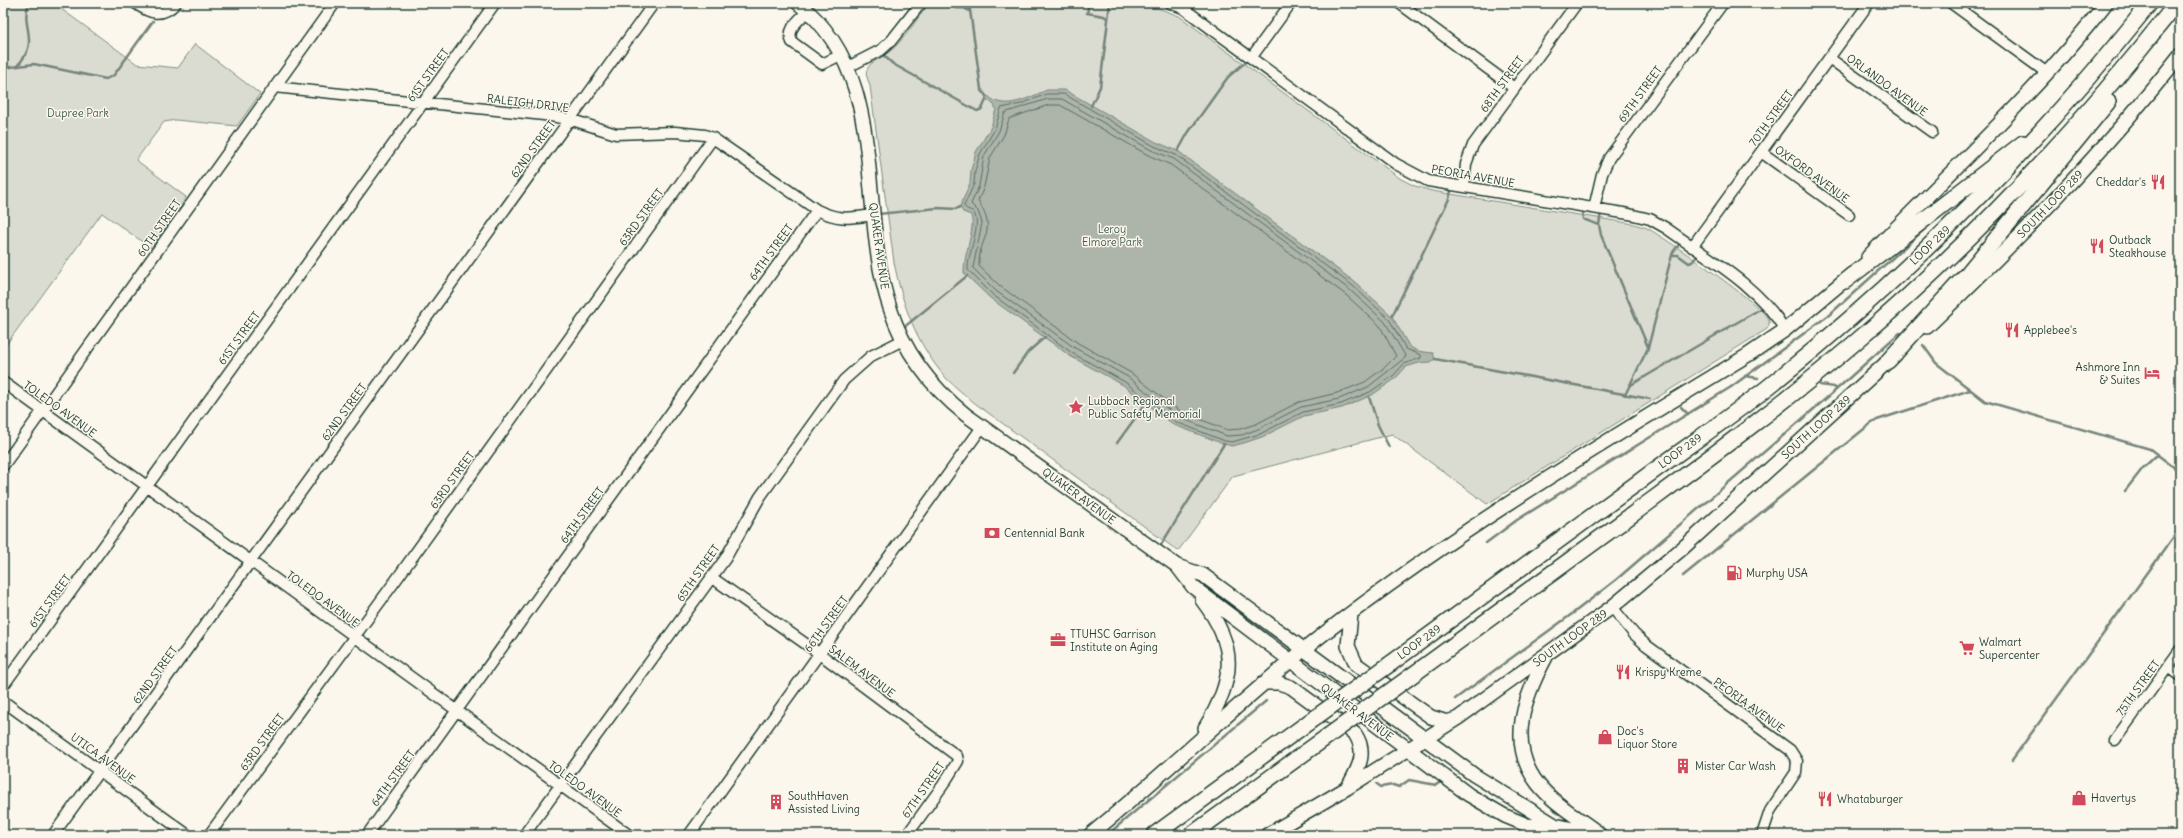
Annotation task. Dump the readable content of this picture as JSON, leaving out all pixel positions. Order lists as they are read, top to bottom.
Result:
{
  "streets": {
    "highway": ["LOOP 289"],
    "main road": ["SOUTH LOOP 289", "QUAKER AVENUE"],
    "street": [
      "61ST STREET",
      "68TH STREET",
      "ORLANDO AVENUE",
      "69TH STREET",
      "RALEIGH DRIVE",
      "70TH STREET",
      "62ND STREET",
      "OXFORD AVENUE",
      "PEORIA AVENUE",
      "63RD STREET",
      "60TH STREET",
      "64TH STREET",
      "TOLEDO AVENUE",
      "65TH STREET",
      "66TH STREET",
      "SALEM AVENUE",
      "75TH STREET",
      "UTICA AVENUE",
      "67TH STREET"
    ]
  },
  "crossings": [
    ["61ST STREET", "RALEIGH DRIVE"],
    ["61ST STREET", "TOLEDO AVENUE"],
    ["68TH STREET", "PEORIA AVENUE"],
    ["ORLANDO AVENUE", "70TH STREET"],
    ["69TH STREET", "PEORIA AVENUE"],
    ["RALEIGH DRIVE", "62ND STREET"],
    ["RALEIGH DRIVE", "63RD STREET"],
    ["RALEIGH DRIVE", "60TH STREET"],
    ["RALEIGH DRIVE", "QUAKER AVENUE"],
    ["RALEIGH DRIVE", "64TH STREET"],
    ["70TH STREET", "OXFORD AVENUE"],
    ["70TH STREET", "PEORIA AVENUE"],
    ["62ND STREET", "TOLEDO AVENUE"],
    ["62ND STREET", "UTICA AVENUE"],
    ["PEORIA AVENUE", "SOUTH LOOP 289"],
    ["SOUTH LOOP 289", "QUAKER AVENUE"],
    ["63RD STREET", "TOLEDO AVENUE"],
    ["60TH STREET", "TOLEDO AVENUE"],
    ["QUAKER AVENUE", "65TH STREET"],
    ["QUAKER AVENUE", "66TH STREET"],
    ["64TH STREET", "TOLEDO AVENUE"],
    ["TOLEDO AVENUE", "65TH STREET"],
    ["65TH STREET", "SALEM AVENUE"],
    ["66TH STREET", "SALEM AVENUE"],
    ["SALEM AVENUE", "67TH STREET"]
  ],
  "parks": ["Dupree Park", "Leroy Elmore Park"],
  "places": {
    "restaurant": [
      "Cheddar's",
      "Outback Steakhouse",
      "Applebee's",
      "Krispy Kreme",
      "Whataburger"
    ],
    "hotel": ["Ashmore Inn & Suites"],
    "place": ["Lubbock Regional Public Safety Memorial"],
    "bank": ["Centennial Bank"],
    "fuel station": ["Murphy USA"],
    "office": ["TTUHSC Garrison Institute on Aging"],
    "supermarket": ["Walmart Supercenter"],
    "shop": ["Doc's Liquor Store", "Havertys"],
    "building": ["Mister Car Wash", "SouthHaven Assisted Living"]
  }
}
